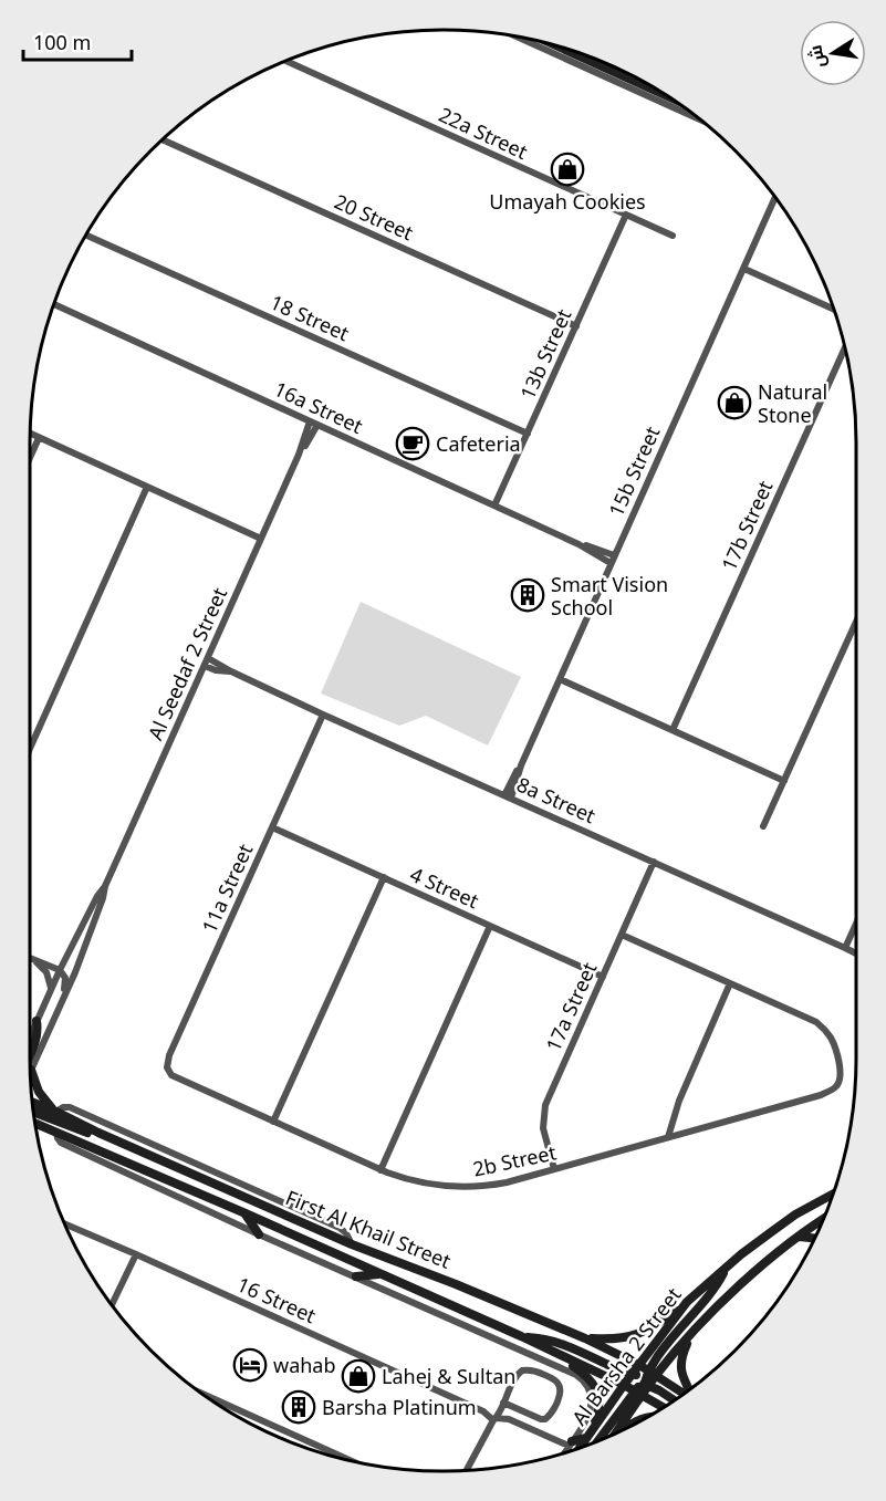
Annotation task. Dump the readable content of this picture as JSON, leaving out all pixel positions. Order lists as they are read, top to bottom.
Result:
{
  "streets": {
    "main road": ["First Al Khail Street", "Al Barsha 2 Street"],
    "street": [
      "22a Street",
      "20 Street",
      "18 Street",
      "13b Street",
      "16a Street",
      "15b Street",
      "17b Street",
      "Al Seedaf 2 Street",
      "8a Street",
      "4 Street",
      "11a Street",
      "17a Street",
      "2b Street",
      "16 Street"
    ]
  },
  "crossings": [
    ["22a Street", "13b Street"],
    ["20 Street", "13b Street"],
    ["18 Street", "13b Street"],
    ["13b Street", "16a Street"],
    ["16a Street", "15b Street"],
    ["16a Street", "Al Seedaf 2 Street"],
    ["15b Street", "8a Street"],
    ["Al Seedaf 2 Street", "8a Street"],
    ["8a Street", "11a Street"],
    ["8a Street", "17a Street"],
    ["4 Street", "11a Street"],
    ["4 Street", "17a Street"],
    ["11a Street", "2b Street"],
    ["17a Street", "2b Street"],
    ["First Al Khail Street", "Al Barsha 2 Street"]
  ],
  "places": {
    "shop": ["Umayah Cookies", "Natural Stone", "Lahej & Sultan"],
    "cafe": ["Cafeteria"],
    "building": ["Smart Vision School", "Barsha Platinum"],
    "hotel": ["wahab"]
  },
  "scale_bar": "100 m",
  "north": "left"
}
